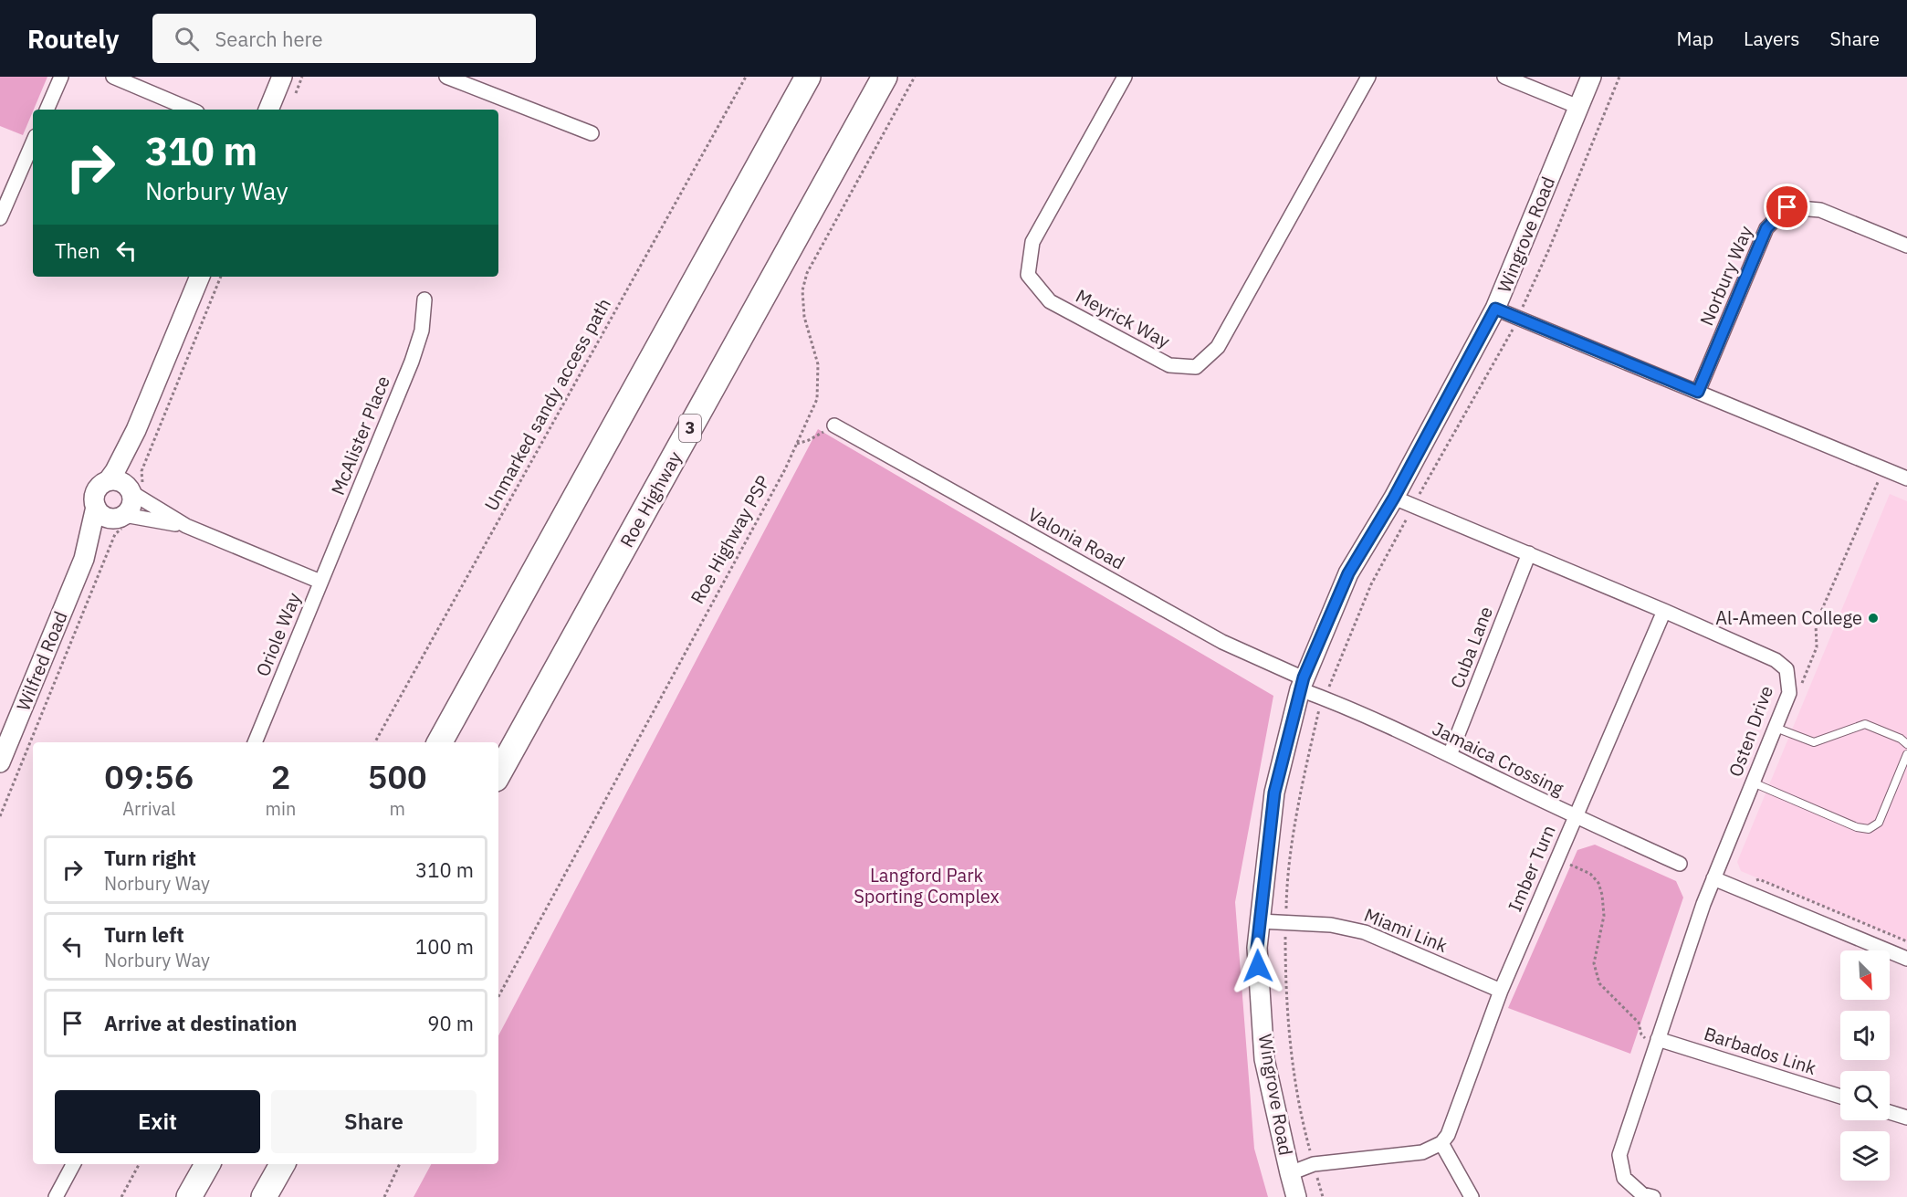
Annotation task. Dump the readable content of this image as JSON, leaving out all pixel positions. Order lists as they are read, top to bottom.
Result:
{
  "streets": {
    "highway": ["3", "Roe Highway"],
    "street": [
      "Wingrove Road",
      "Norbury Way",
      "Meyrick Way",
      "McAlister Place",
      "Valonia Road",
      "Oriole Way",
      "Cuba Lane",
      "Wilfred Road",
      "Osten Drive",
      "Jamaica Crossing",
      "Imber Turn",
      "Miami Link",
      "Barbados Link"
    ],
    "path": ["Unmarked sandy access path", "Roe Highway PSP"]
  },
  "crossings": [
    ["Wingrove Road", "Valonia Road"],
    ["Wingrove Road", "Osten Drive"],
    ["Wingrove Road", "Jamaica Crossing"],
    ["Wingrove Road", "Miami Link"],
    ["McAlister Place", "Oriole Way"],
    ["Valonia Road", "Jamaica Crossing"],
    ["Oriole Way", "Wilfred Road"],
    ["Cuba Lane", "Osten Drive"],
    ["Cuba Lane", "Jamaica Crossing"],
    ["Osten Drive", "Imber Turn"],
    ["Osten Drive", "Barbados Link"],
    ["Jamaica Crossing", "Imber Turn"],
    ["Imber Turn", "Miami Link"]
  ],
  "parks": ["Langford Park Sporting Complex"],
  "places": ["Al-Ameen College"],
  "north": "bottom right",
  "page": {
    "header": "Routely",
    "search": "Search here",
    "nav": ["Map", "Layers", "Share"],
    "turn": ["310 m", "Norbury Way"],
    "then": "Then",
    "eta": [
      "09:56",
      "Arrival",
      "2",
      "min",
      "500",
      "m"
    ],
    "list": [
      {
        "name": "Turn right",
        "note": "Norbury Way",
        "value": "310 m"
      },
      {
        "name": "Turn left",
        "note": "Norbury Way",
        "value": "100 m"
      },
      {
        "name": "Arrive at destination",
        "value": "90 m"
      }
    ],
    "buttons": ["Exit", "Share"]
  }
}
